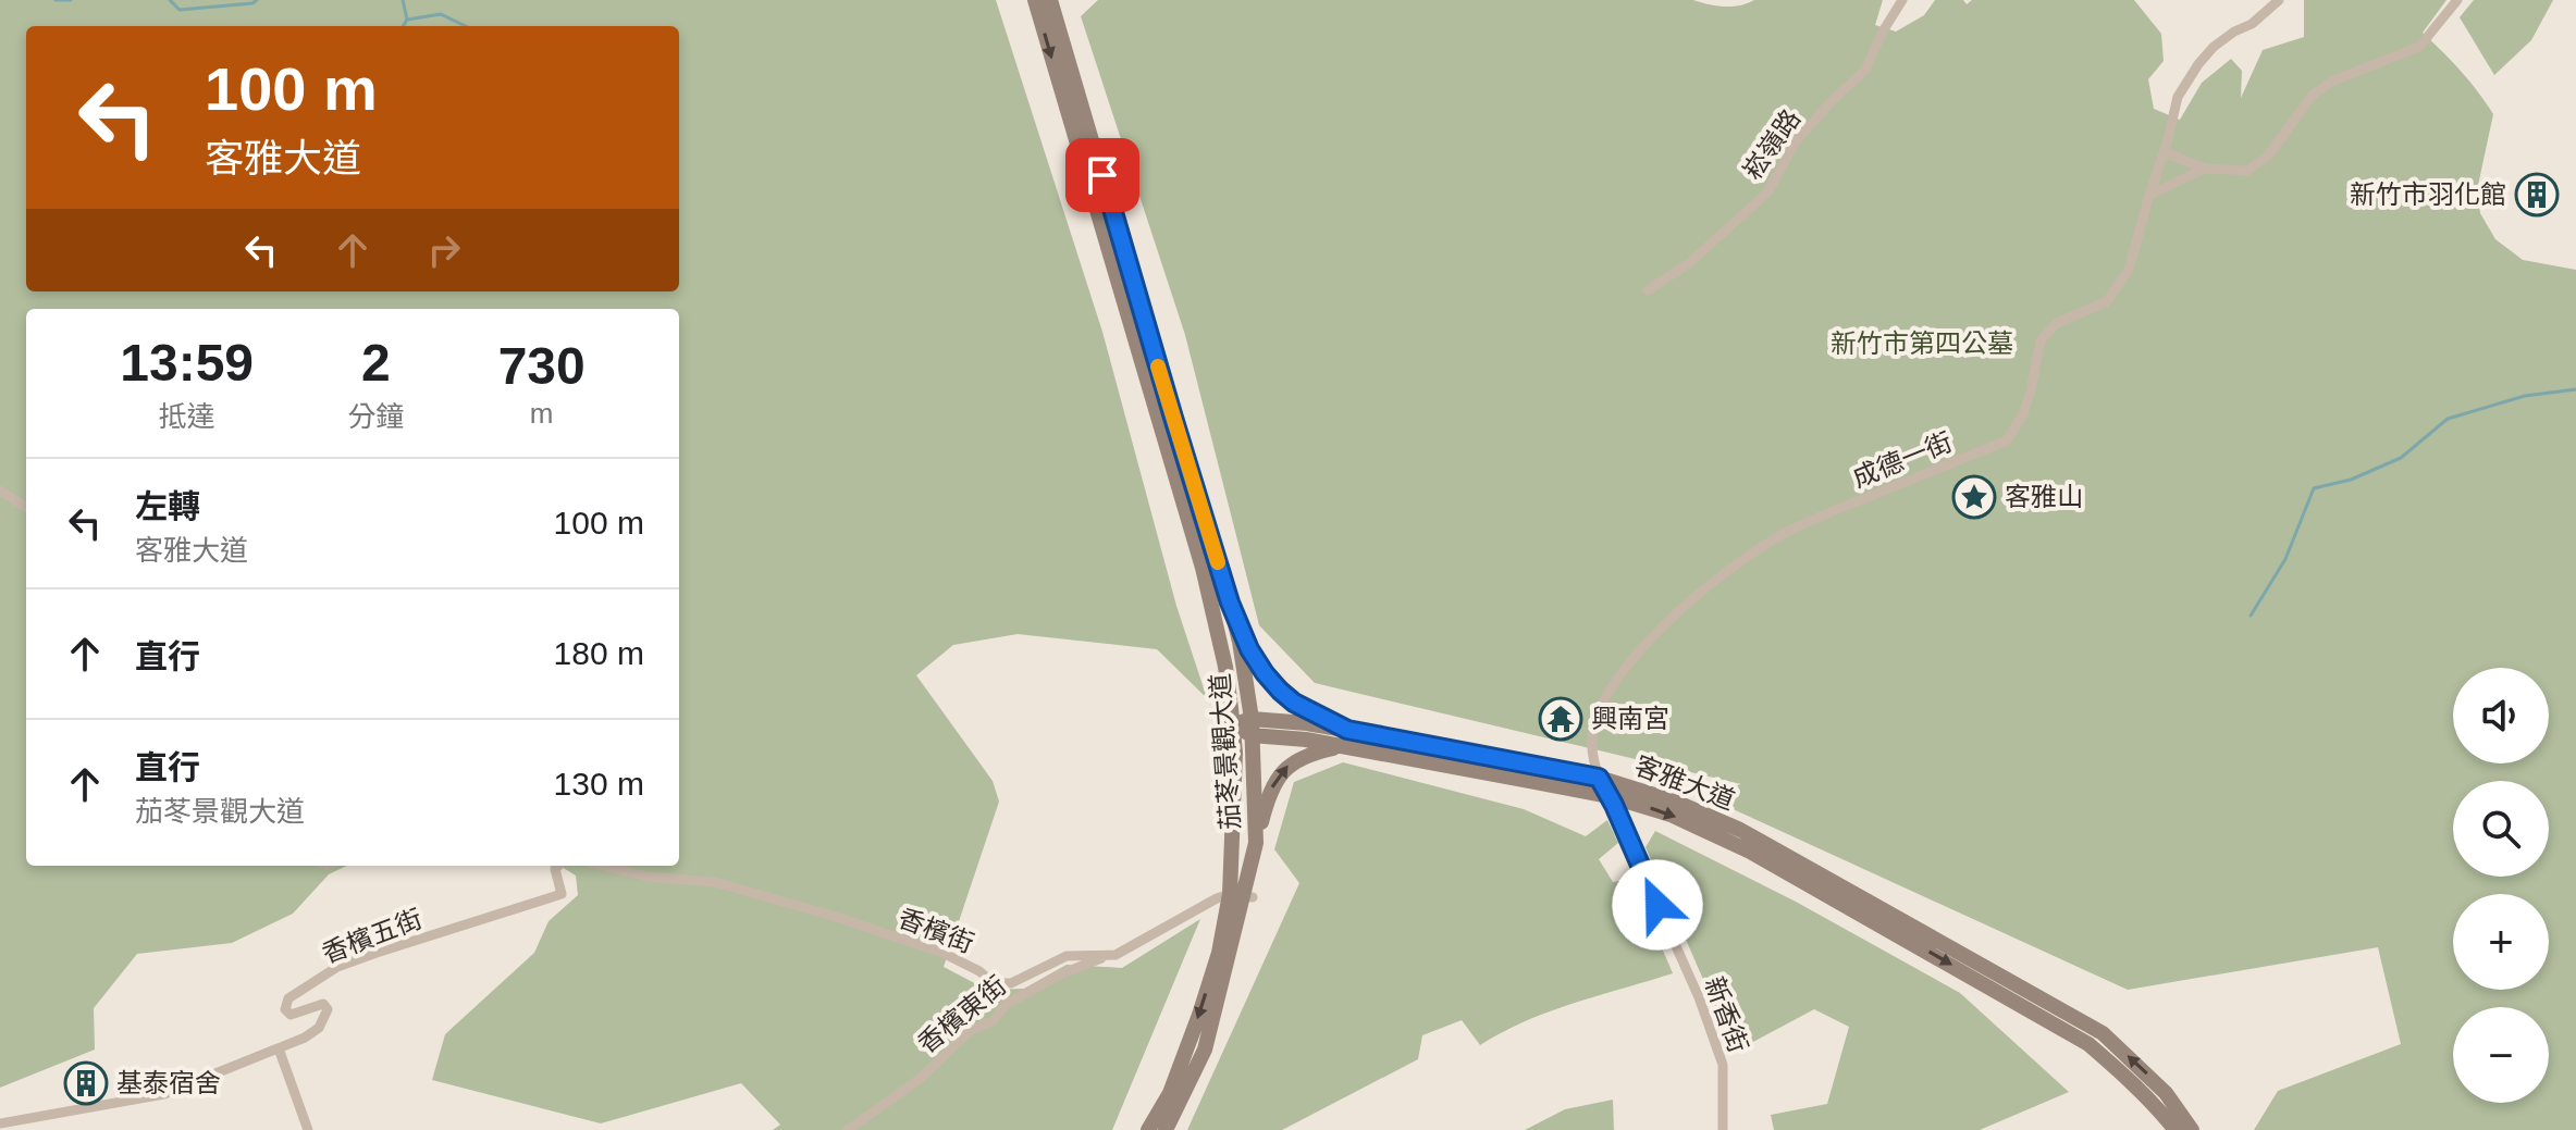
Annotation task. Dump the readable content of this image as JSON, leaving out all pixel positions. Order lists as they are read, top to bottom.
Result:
{
  "streets": {
    "street": [
      "崧嶺路",
      "成德一街",
      "茄苳景觀大道",
      "客雅大道",
      "香檳街",
      "香檳五街",
      "香檳東街",
      "新香街"
    ]
  },
  "crossings": [
    ["成德一街", "客雅大道"],
    ["成德一街", "新香街"],
    ["茄苳景觀大道", "客雅大道"],
    ["茄苳景觀大道", "香檳街"],
    ["客雅大道", "新香街"],
    ["香檳街", "香檳東街"]
  ],
  "parks": ["新竹市第四公墓"],
  "places": {
    "building": ["新竹市羽化館", "基泰宿舍"],
    "place": ["客雅山"],
    "temple": ["興南宮"]
  },
  "page": {
    "turn": ["100 m", "客雅大道"],
    "eta": [
      "13:59",
      "抵達",
      "2",
      "分鐘",
      "730",
      "m"
    ],
    "list": [
      {
        "name": "左轉",
        "note": "客雅大道",
        "value": "100 m"
      },
      {
        "name": "直行",
        "value": "180 m"
      },
      {
        "name": "直行",
        "note": "茄苳景觀大道",
        "value": "130 m"
      }
    ],
    "map_buttons": ["+", "−"]
  }
}
